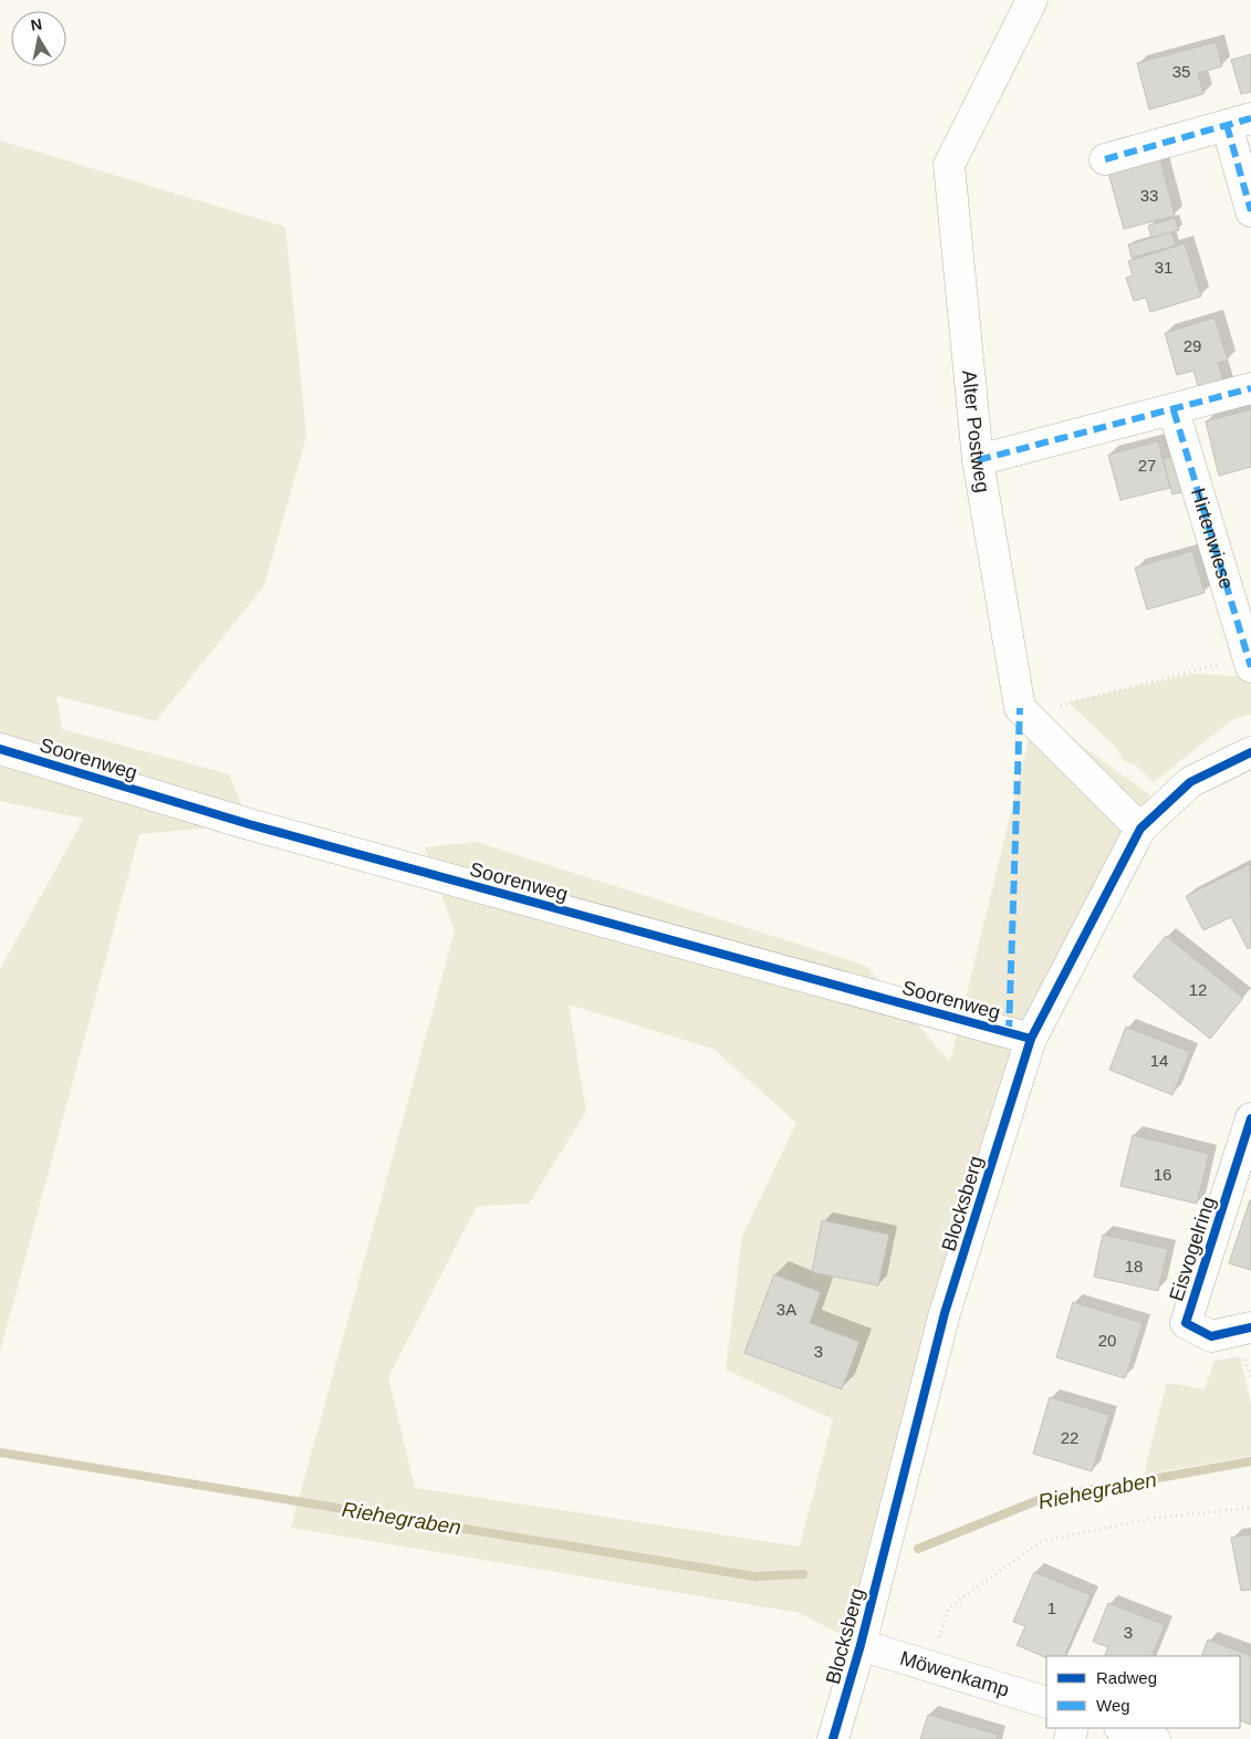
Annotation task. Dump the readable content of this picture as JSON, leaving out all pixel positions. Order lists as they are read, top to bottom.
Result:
{
  "streets": {
    "street": [
      "Alter Postweg",
      "Hirtenwiese",
      "Soorenweg",
      "Blocksberg",
      "Eisvogelring",
      "Möwenkamp"
    ]
  },
  "crossings": [
    ["Soorenweg", "Blocksberg"],
    ["Blocksberg", "Möwenkamp"]
  ],
  "water": ["Riehegraben"],
  "house_numbers": [
    "35",
    "33",
    "31",
    "29",
    "27",
    "12",
    "14",
    "16",
    "18",
    "3A",
    "20",
    "3",
    "22",
    "1",
    "3"
  ],
  "legend": ["Radweg", "Weg"],
  "north": "top"
}
